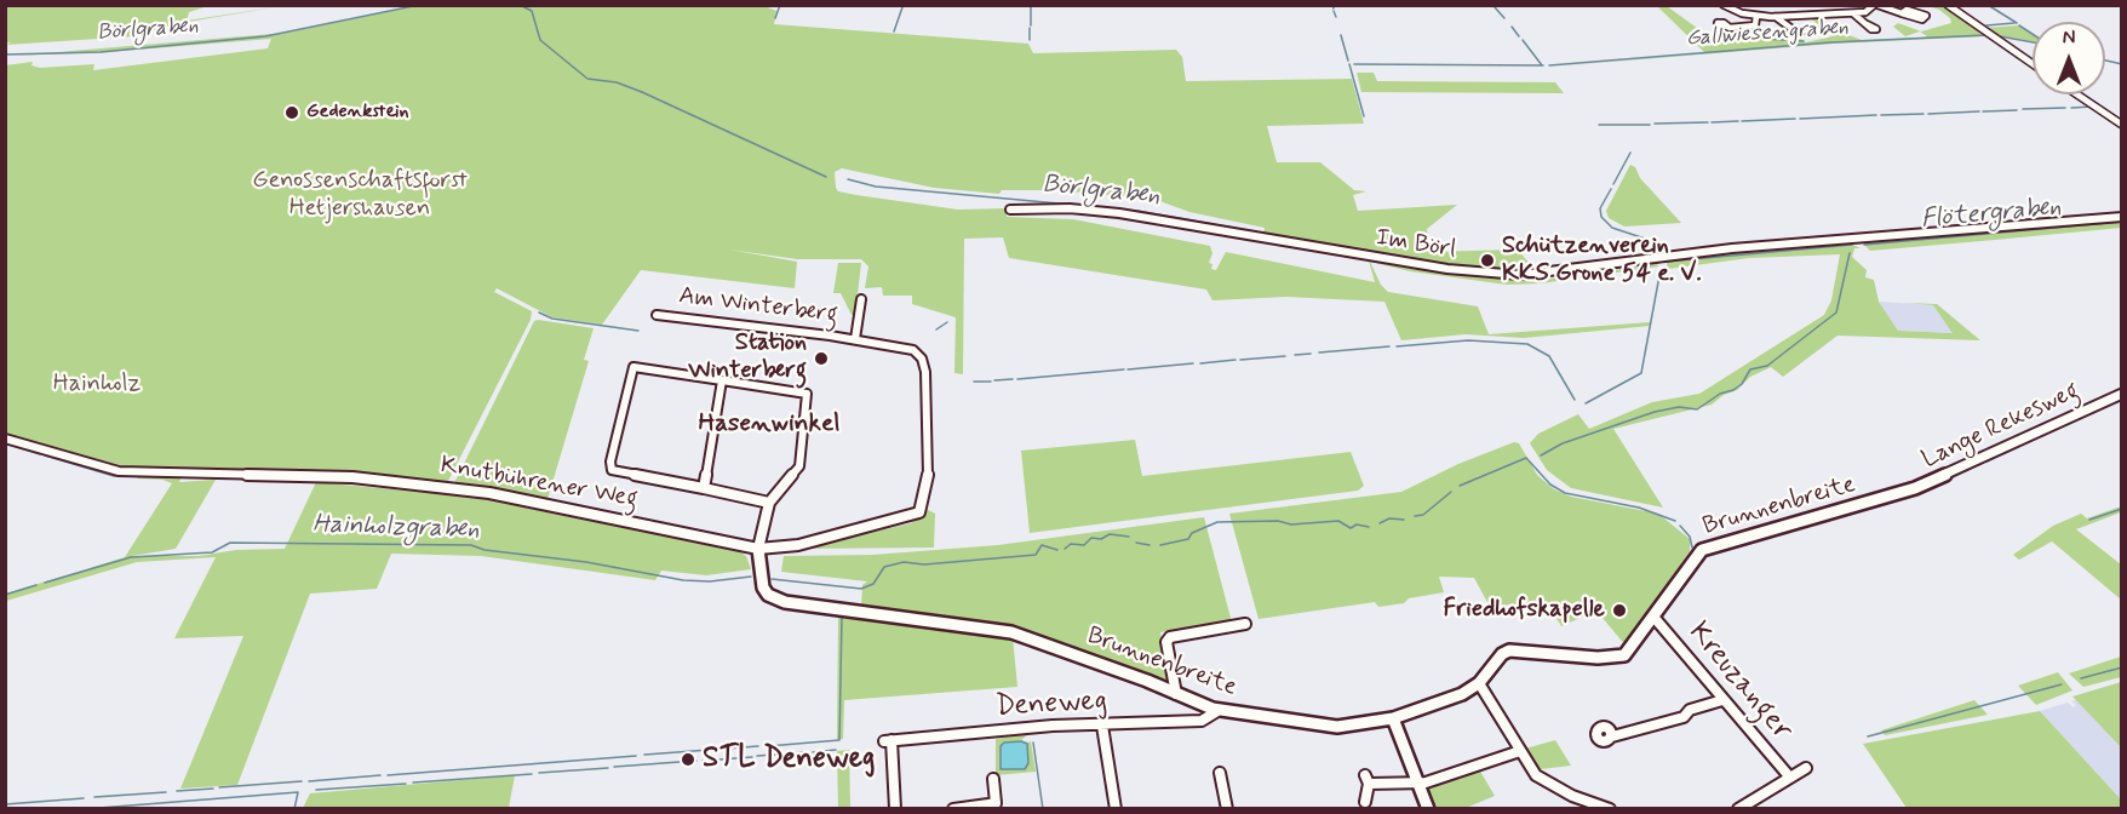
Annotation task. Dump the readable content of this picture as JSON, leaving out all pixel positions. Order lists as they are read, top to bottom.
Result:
{
  "streets": {
    "street": [
      "Im Börl",
      "Am Winterberg",
      "Lange Rekesweg",
      "Knutbührener Weg",
      "Brunnenbreite",
      "Kreuzanger",
      "Deneweg"
    ]
  },
  "crossings": [
    ["Am Winterberg", "Knutbührener Weg"],
    ["Am Winterberg", "Brunnenbreite"],
    ["Lange Rekesweg", "Brunnenbreite"],
    ["Knutbührener Weg", "Brunnenbreite"],
    ["Brunnenbreite", "Kreuzanger"],
    ["Brunnenbreite", "Deneweg"]
  ],
  "districts": ["Hasenwinkel"],
  "water": [
    "Börlgraben",
    "Gallwiesengraben",
    "Flötergraben",
    "Hainholzgraben"
  ],
  "parks": ["Genossenschaftsforst Hetjershausen", "Hainholz"],
  "places": [
    "Gedenkstein",
    "Schützenverein KKS Grone 54 e. V.",
    "Station Winterberg",
    "Friedhofskapelle",
    "STL Deneweg"
  ],
  "north": "top"
}
